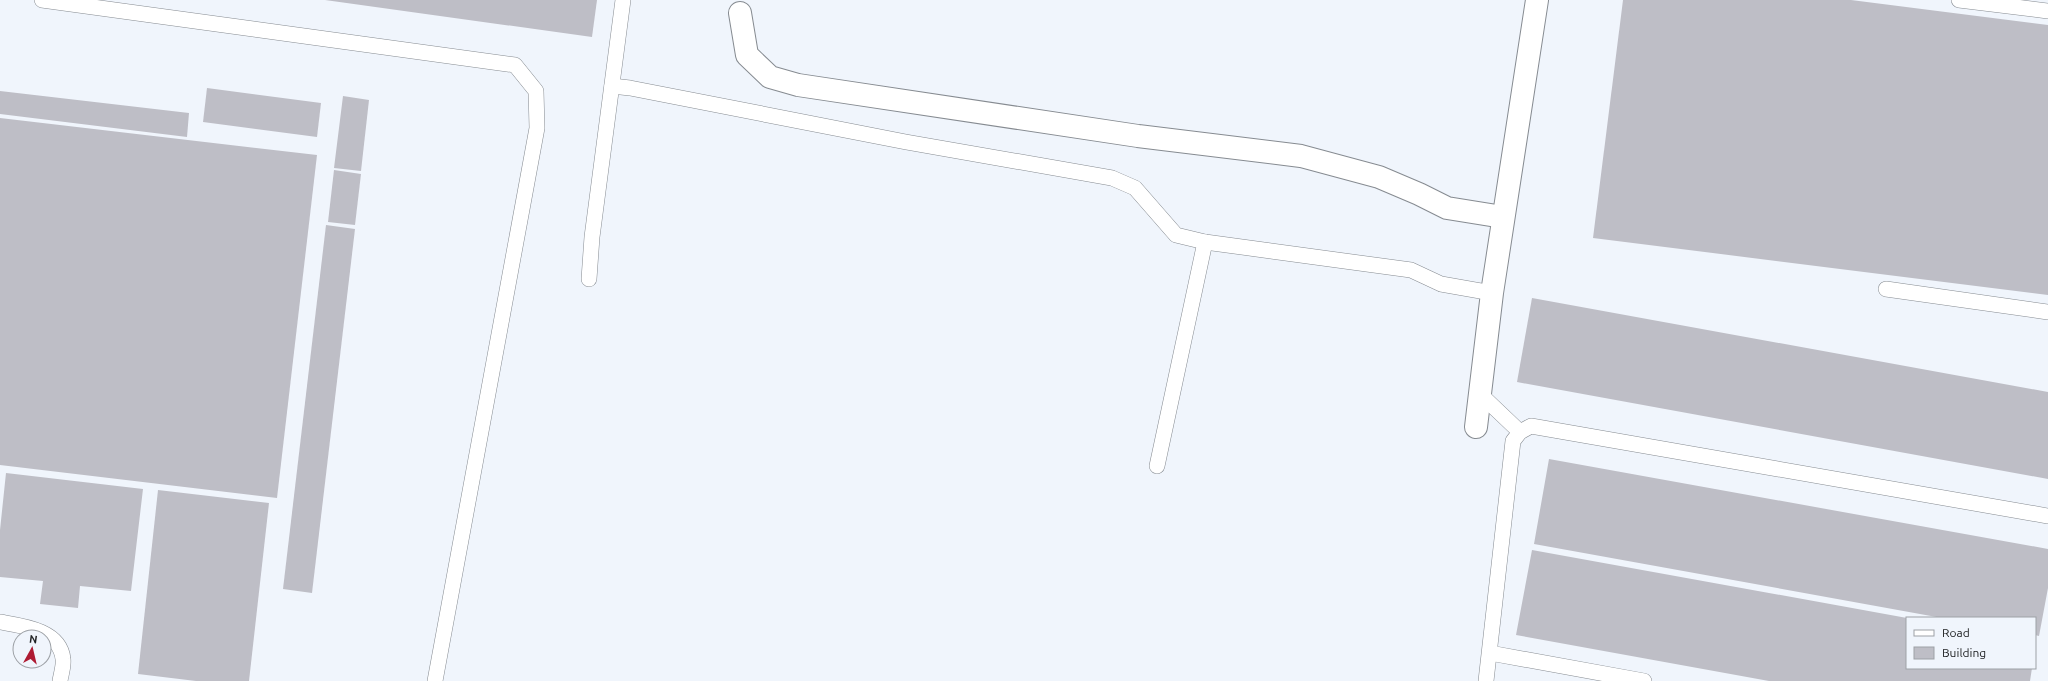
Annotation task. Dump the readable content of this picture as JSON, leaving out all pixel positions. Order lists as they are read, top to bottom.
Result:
{
  "legend": ["Road", "Building"],
  "north": "top"
}
